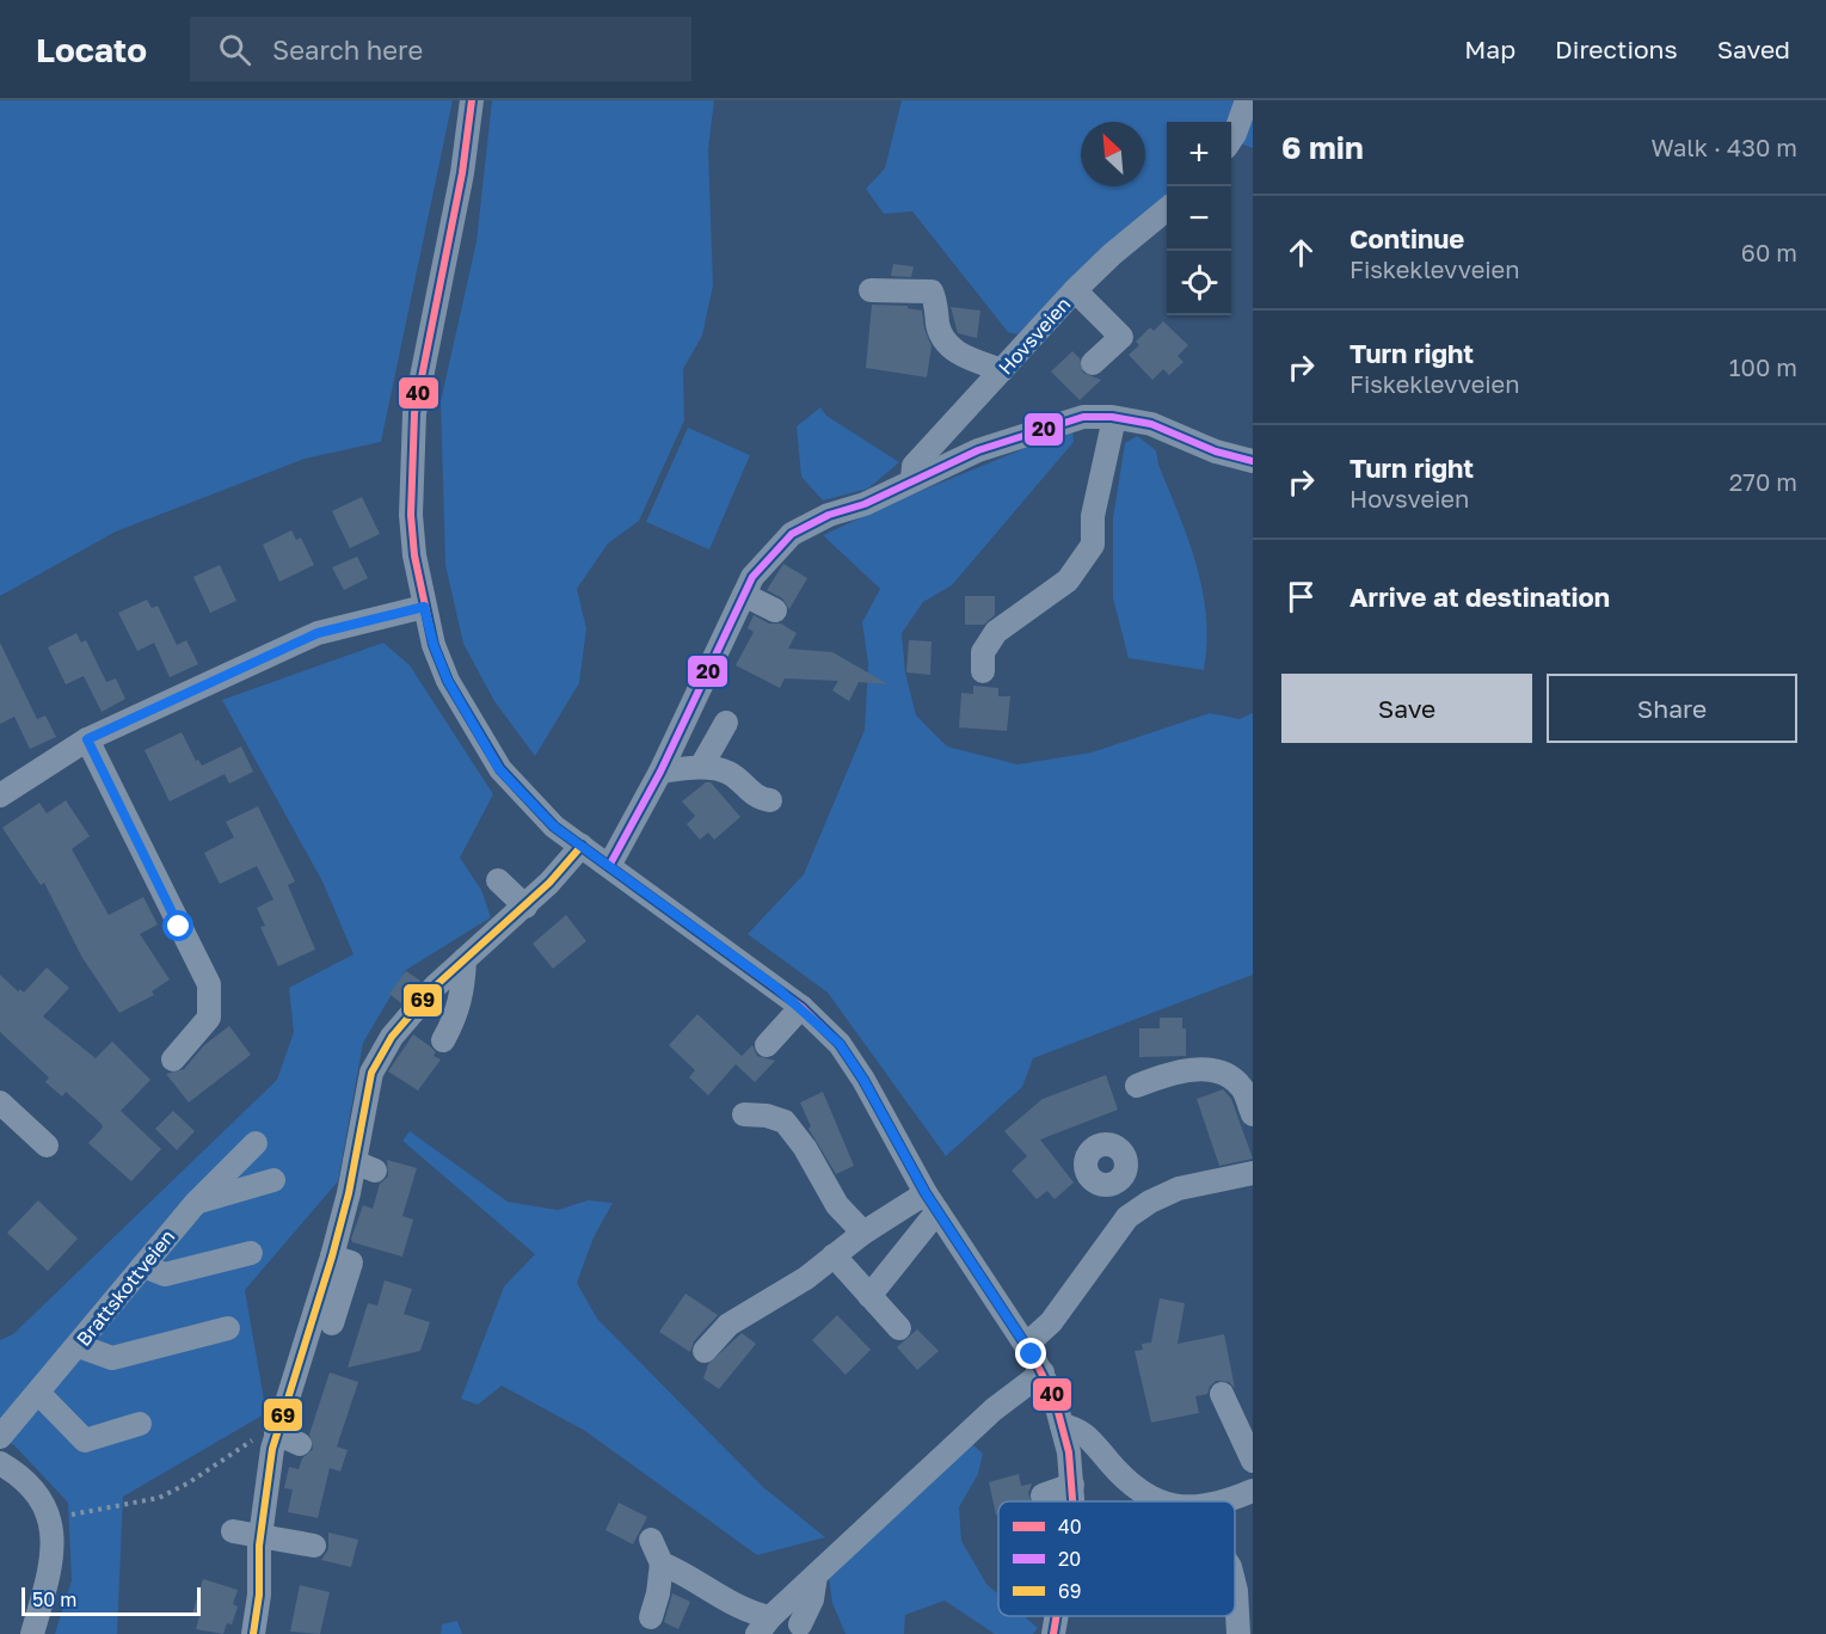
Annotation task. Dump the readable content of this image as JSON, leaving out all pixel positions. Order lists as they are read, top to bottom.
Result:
{
  "streets": {
    "street": ["Hovsveien", "Brattskottveien"]
  },
  "lines": ["transit line 40", "transit line 20", "transit line 69"],
  "legend": ["40", "20", "69"],
  "scale_bar": "50 m",
  "north": "top left",
  "page": {
    "header": "Locato",
    "search": "Search here",
    "nav": ["Map", "Directions", "Saved"],
    "heading": ["6 min", "Walk · 430 m"],
    "map_buttons": ["+", "−"],
    "list": [
      ["Continue", "Fiskeklevveien", "60 m"],
      ["Turn right", "Fiskeklevveien", "100 m"],
      ["Turn right", "Hovsveien", "270 m"],
      "Arrive at destination"
    ],
    "buttons": ["Save", "Share"],
    "scale": "50 m"
  }
}
